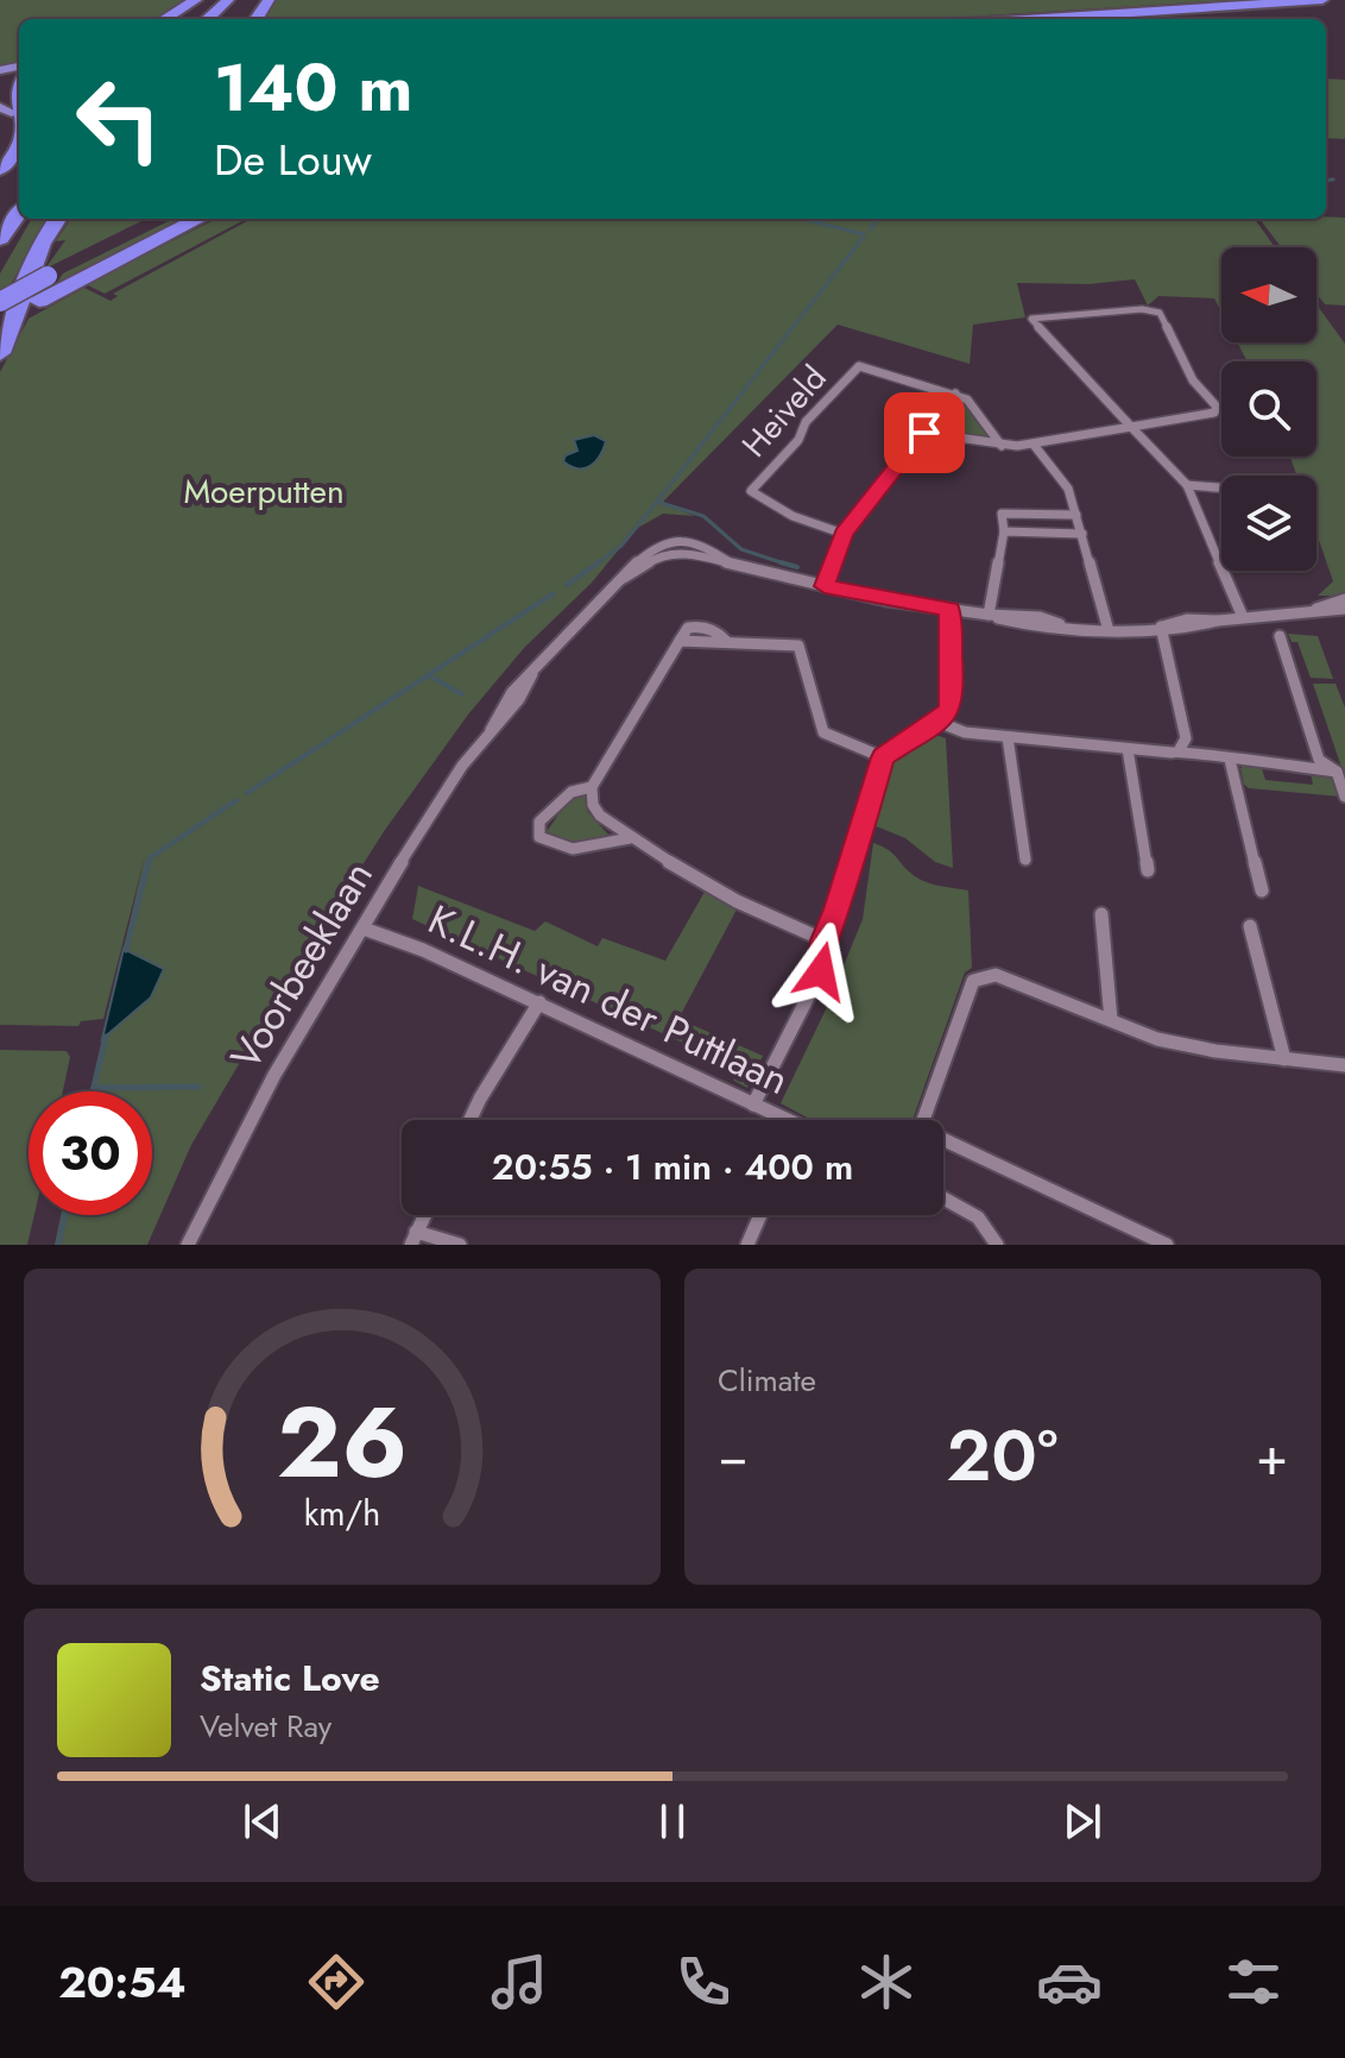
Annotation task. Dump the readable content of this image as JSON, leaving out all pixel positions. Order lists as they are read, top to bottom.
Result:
{
  "streets": {
    "street": ["Heiveld", "Voorbeeklaan", "K.L.H. van der Puttlaan"]
  },
  "crossings": [
    ["Voorbeeklaan", "K.L.H. van der Puttlaan"]
  ],
  "parks": ["Moerputten"],
  "north": "left",
  "page": {
    "turn": ["140 m", "De Louw"],
    "limit": "30",
    "trip": "20:55 · 1 min · 400 m",
    "tile": "Climate",
    "heat": ["−", "20°", "+"],
    "song": ["Static Love", "Velvet Ray"],
    "tabs": "20:54",
    "gauge": ["26", "km/h"]
  }
}
